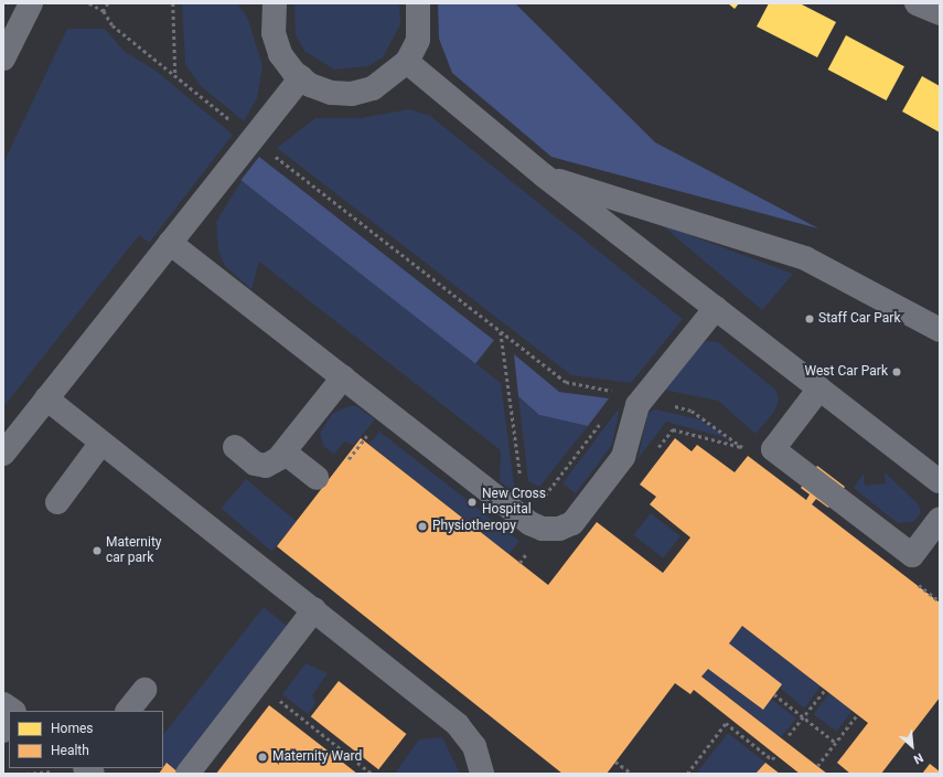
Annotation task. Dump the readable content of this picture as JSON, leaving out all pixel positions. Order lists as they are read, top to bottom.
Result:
{
  "places": [
    "Staff Car Park",
    "West Car Park",
    "New Cross Hospital",
    "Physiotheropy",
    "Maternity car park",
    "Maternity Ward"
  ],
  "legend": ["Homes", "Health"],
  "north": "bottom right"
}
